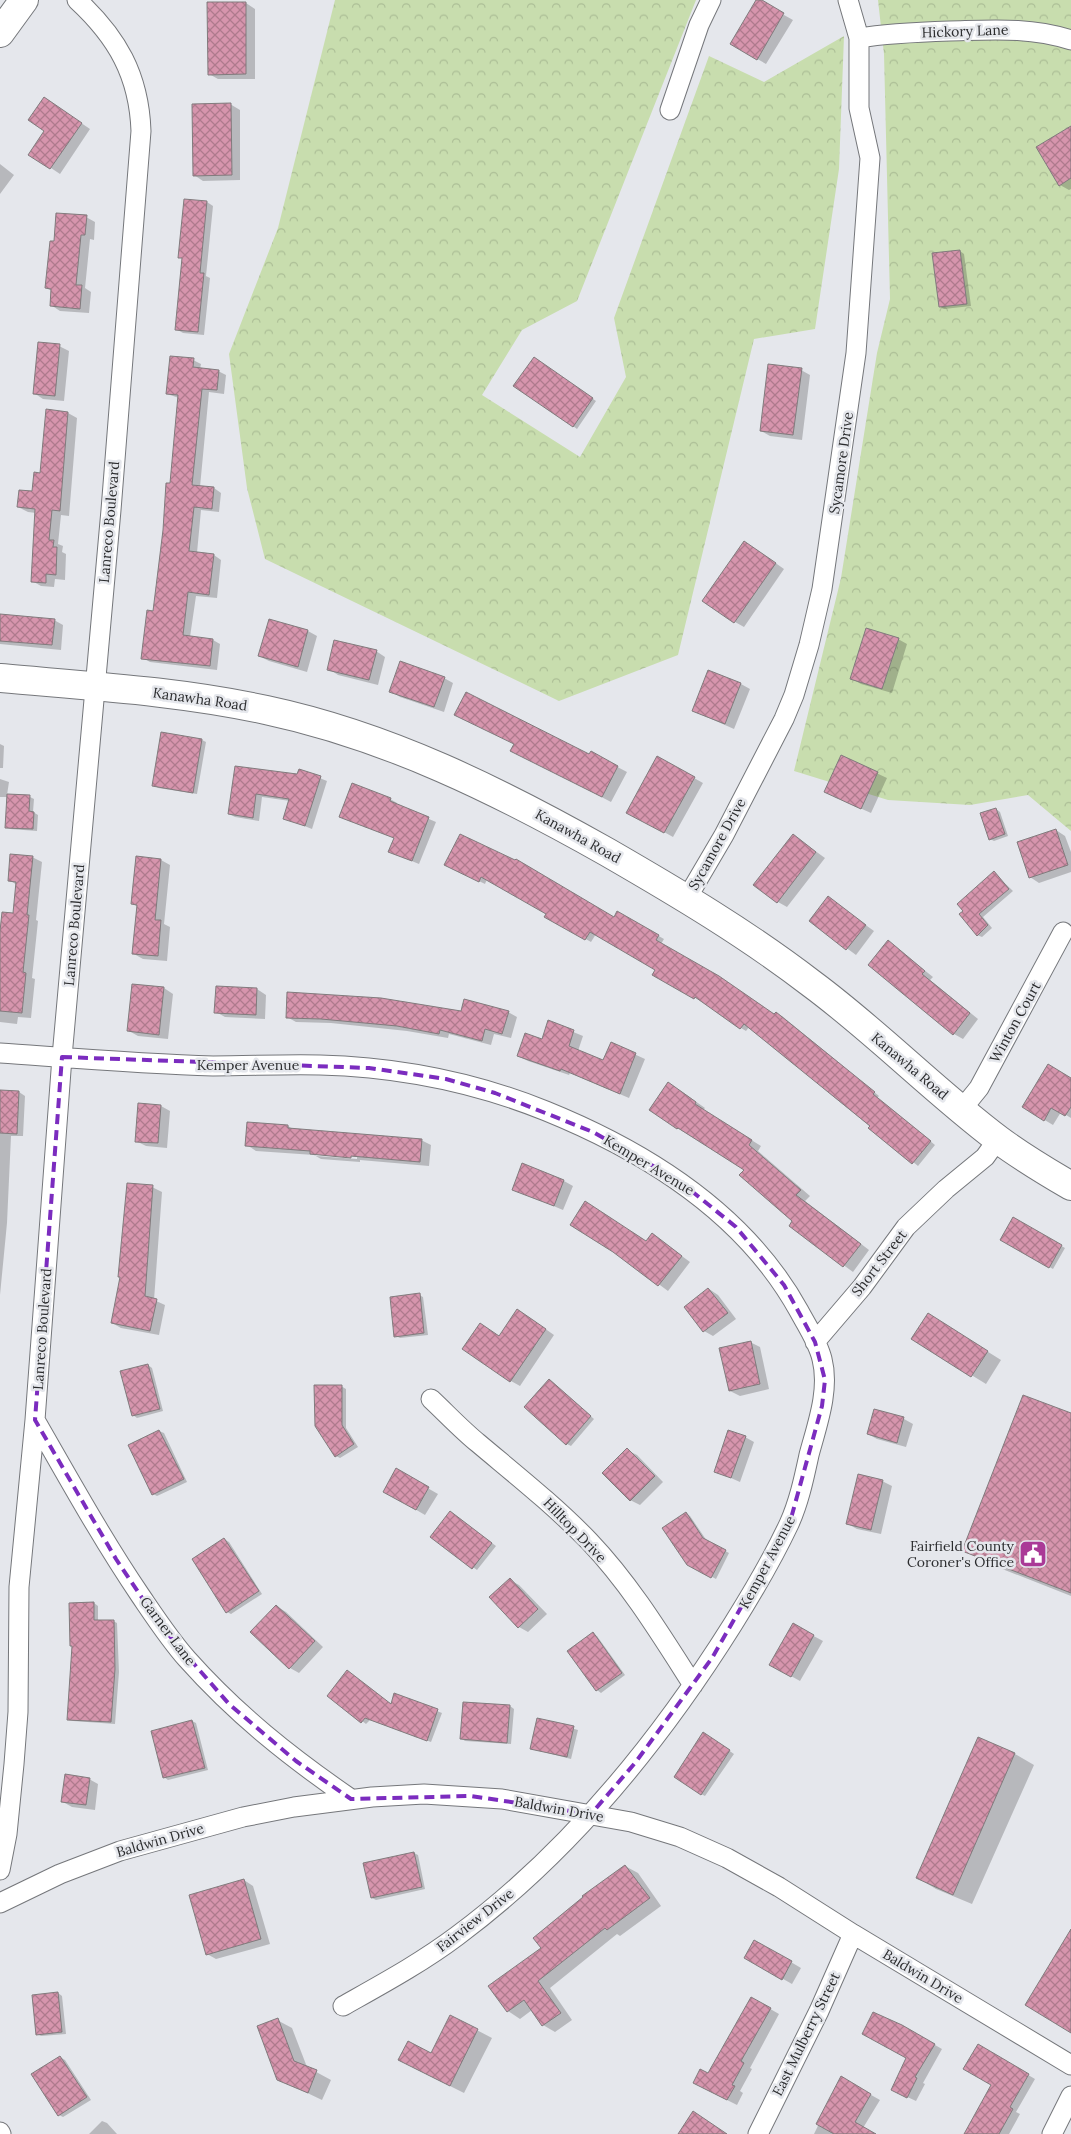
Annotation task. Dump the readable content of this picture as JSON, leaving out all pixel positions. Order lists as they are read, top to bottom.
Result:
{
  "streets": {
    "street": [
      "Hickory Lane",
      "Sycamore Drive",
      "Lanreco Boulevard",
      "Kanawha Road",
      "Winton Court",
      "Kemper Avenue",
      "Short Street",
      "Hilltop Drive",
      "Garner Lane",
      "Baldwin Drive",
      "Fairview Drive",
      "East Mulberry Street"
    ]
  },
  "crossings": [
    ["Hickory Lane", "Sycamore Drive"],
    ["Sycamore Drive", "Kanawha Road"],
    ["Lanreco Boulevard", "Kanawha Road"],
    ["Lanreco Boulevard", "Kemper Avenue"],
    ["Lanreco Boulevard", "Garner Lane"],
    ["Kanawha Road", "Winton Court"],
    ["Kanawha Road", "Short Street"],
    ["Kemper Avenue", "Short Street"],
    ["Kemper Avenue", "Hilltop Drive"],
    ["Kemper Avenue", "Baldwin Drive"],
    ["Kemper Avenue", "Fairview Drive"],
    ["Garner Lane", "Baldwin Drive"],
    ["Baldwin Drive", "Fairview Drive"],
    ["Baldwin Drive", "East Mulberry Street"]
  ],
  "places": {
    "public building": ["Fairfield County Coroner's Office"]
  }
}
